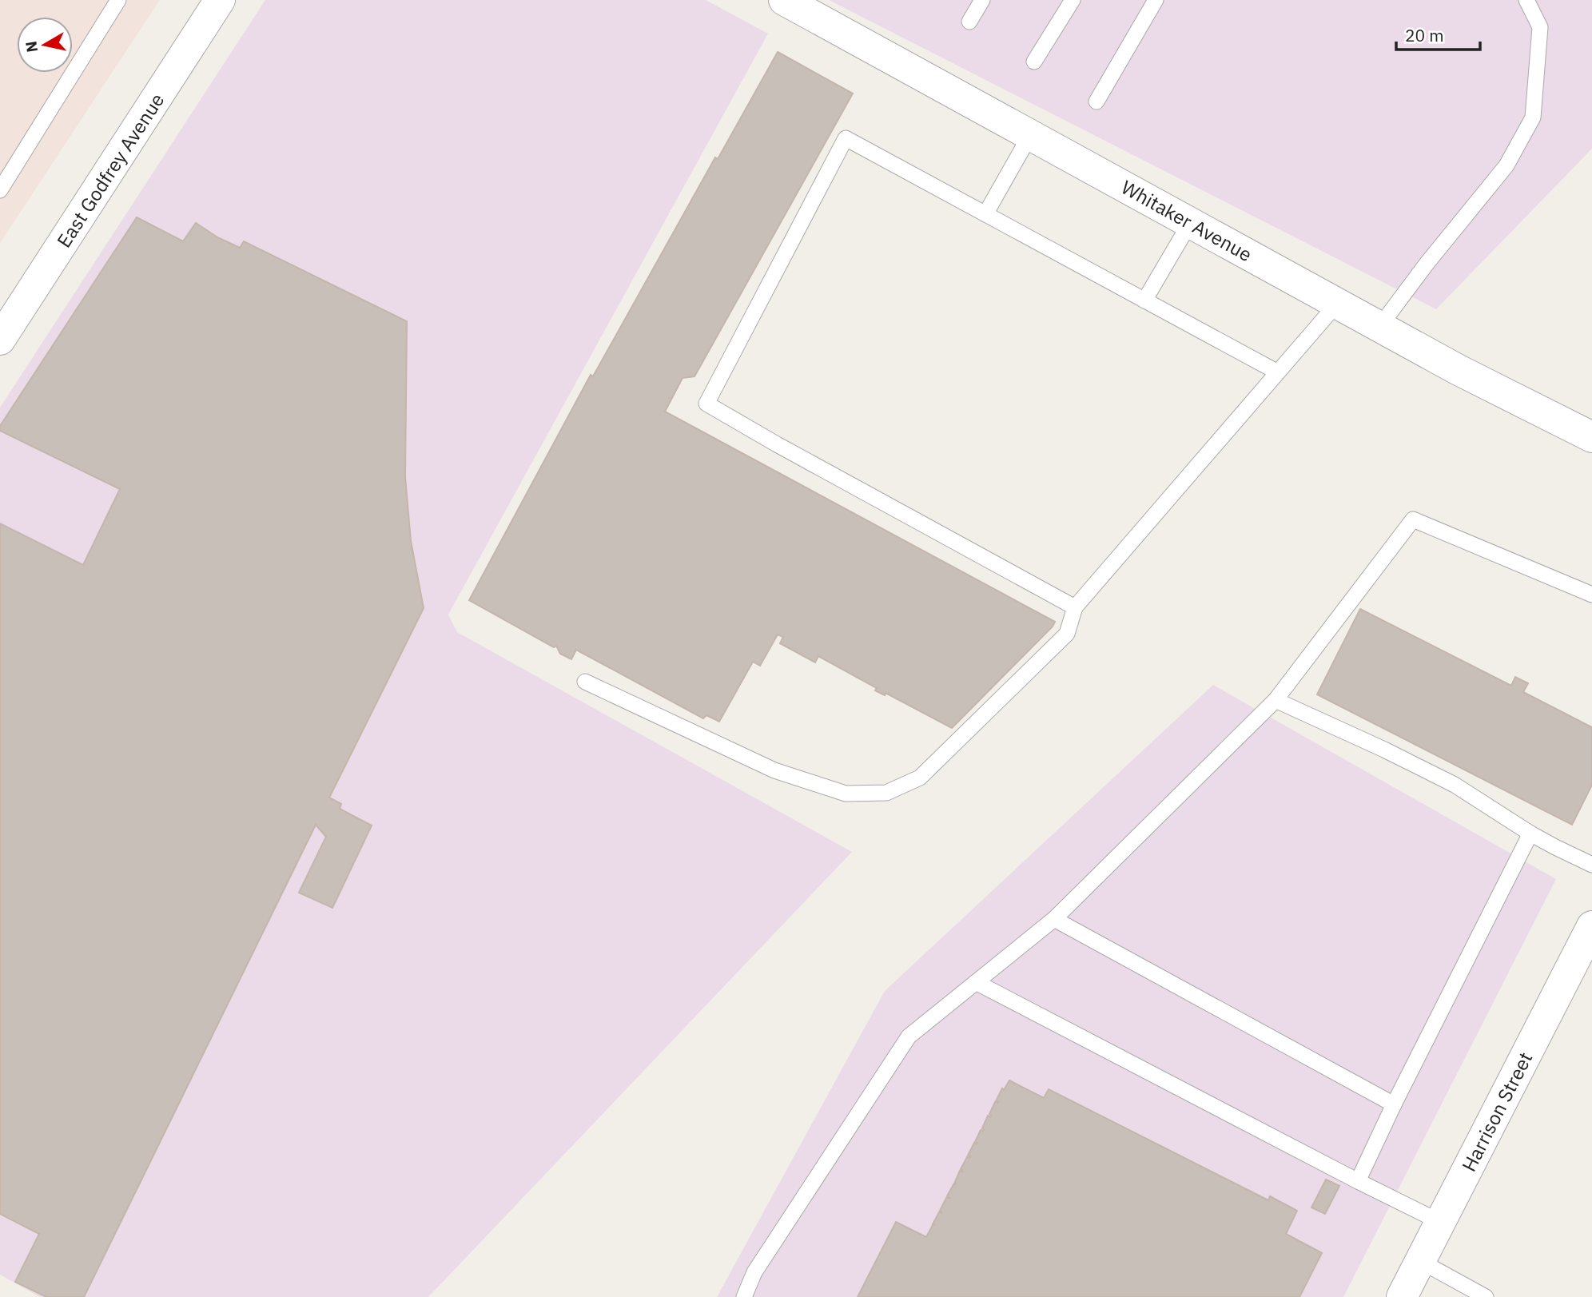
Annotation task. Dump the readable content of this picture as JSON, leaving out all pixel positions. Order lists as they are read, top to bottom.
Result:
{
  "streets": {
    "street": ["East Godfrey Avenue", "Whitaker Avenue", "Harrison Street"]
  },
  "scale_bar": "20 m",
  "north": "left"
}
